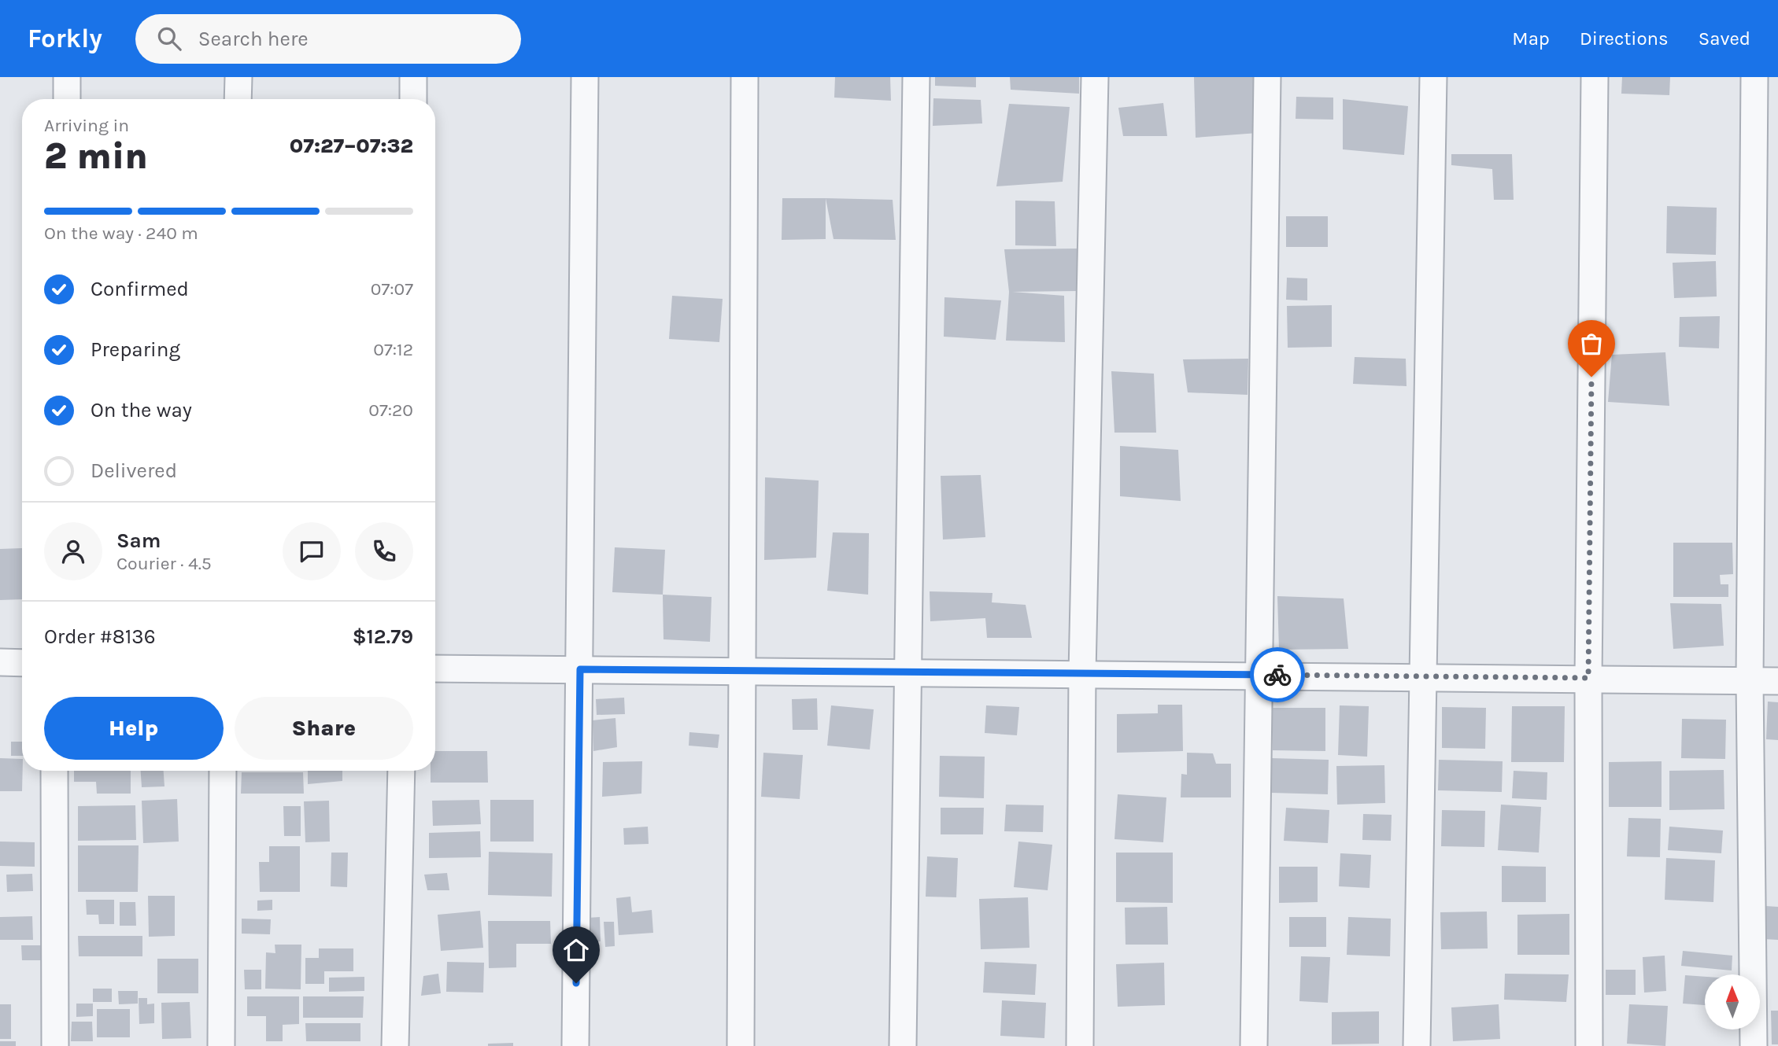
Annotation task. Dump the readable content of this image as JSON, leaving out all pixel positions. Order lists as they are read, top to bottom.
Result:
{
  "north": "top",
  "page": {
    "header": "Forkly",
    "search": "Search here",
    "nav": ["Map", "Directions", "Saved"],
    "heading": ["2 min", "Arriving in", "07:27–07:32"],
    "panel": [
      "Sam",
      "Courier · 4.5",
      "Order #8136",
      "$12.79"
    ],
    "bar": "On the way · 240 m",
    "list": [
      ["Confirmed", "07:07"],
      ["Preparing", "07:12"],
      ["On the way", "07:20"],
      "Delivered"
    ],
    "buttons": ["Help", "Share"]
  }
}
